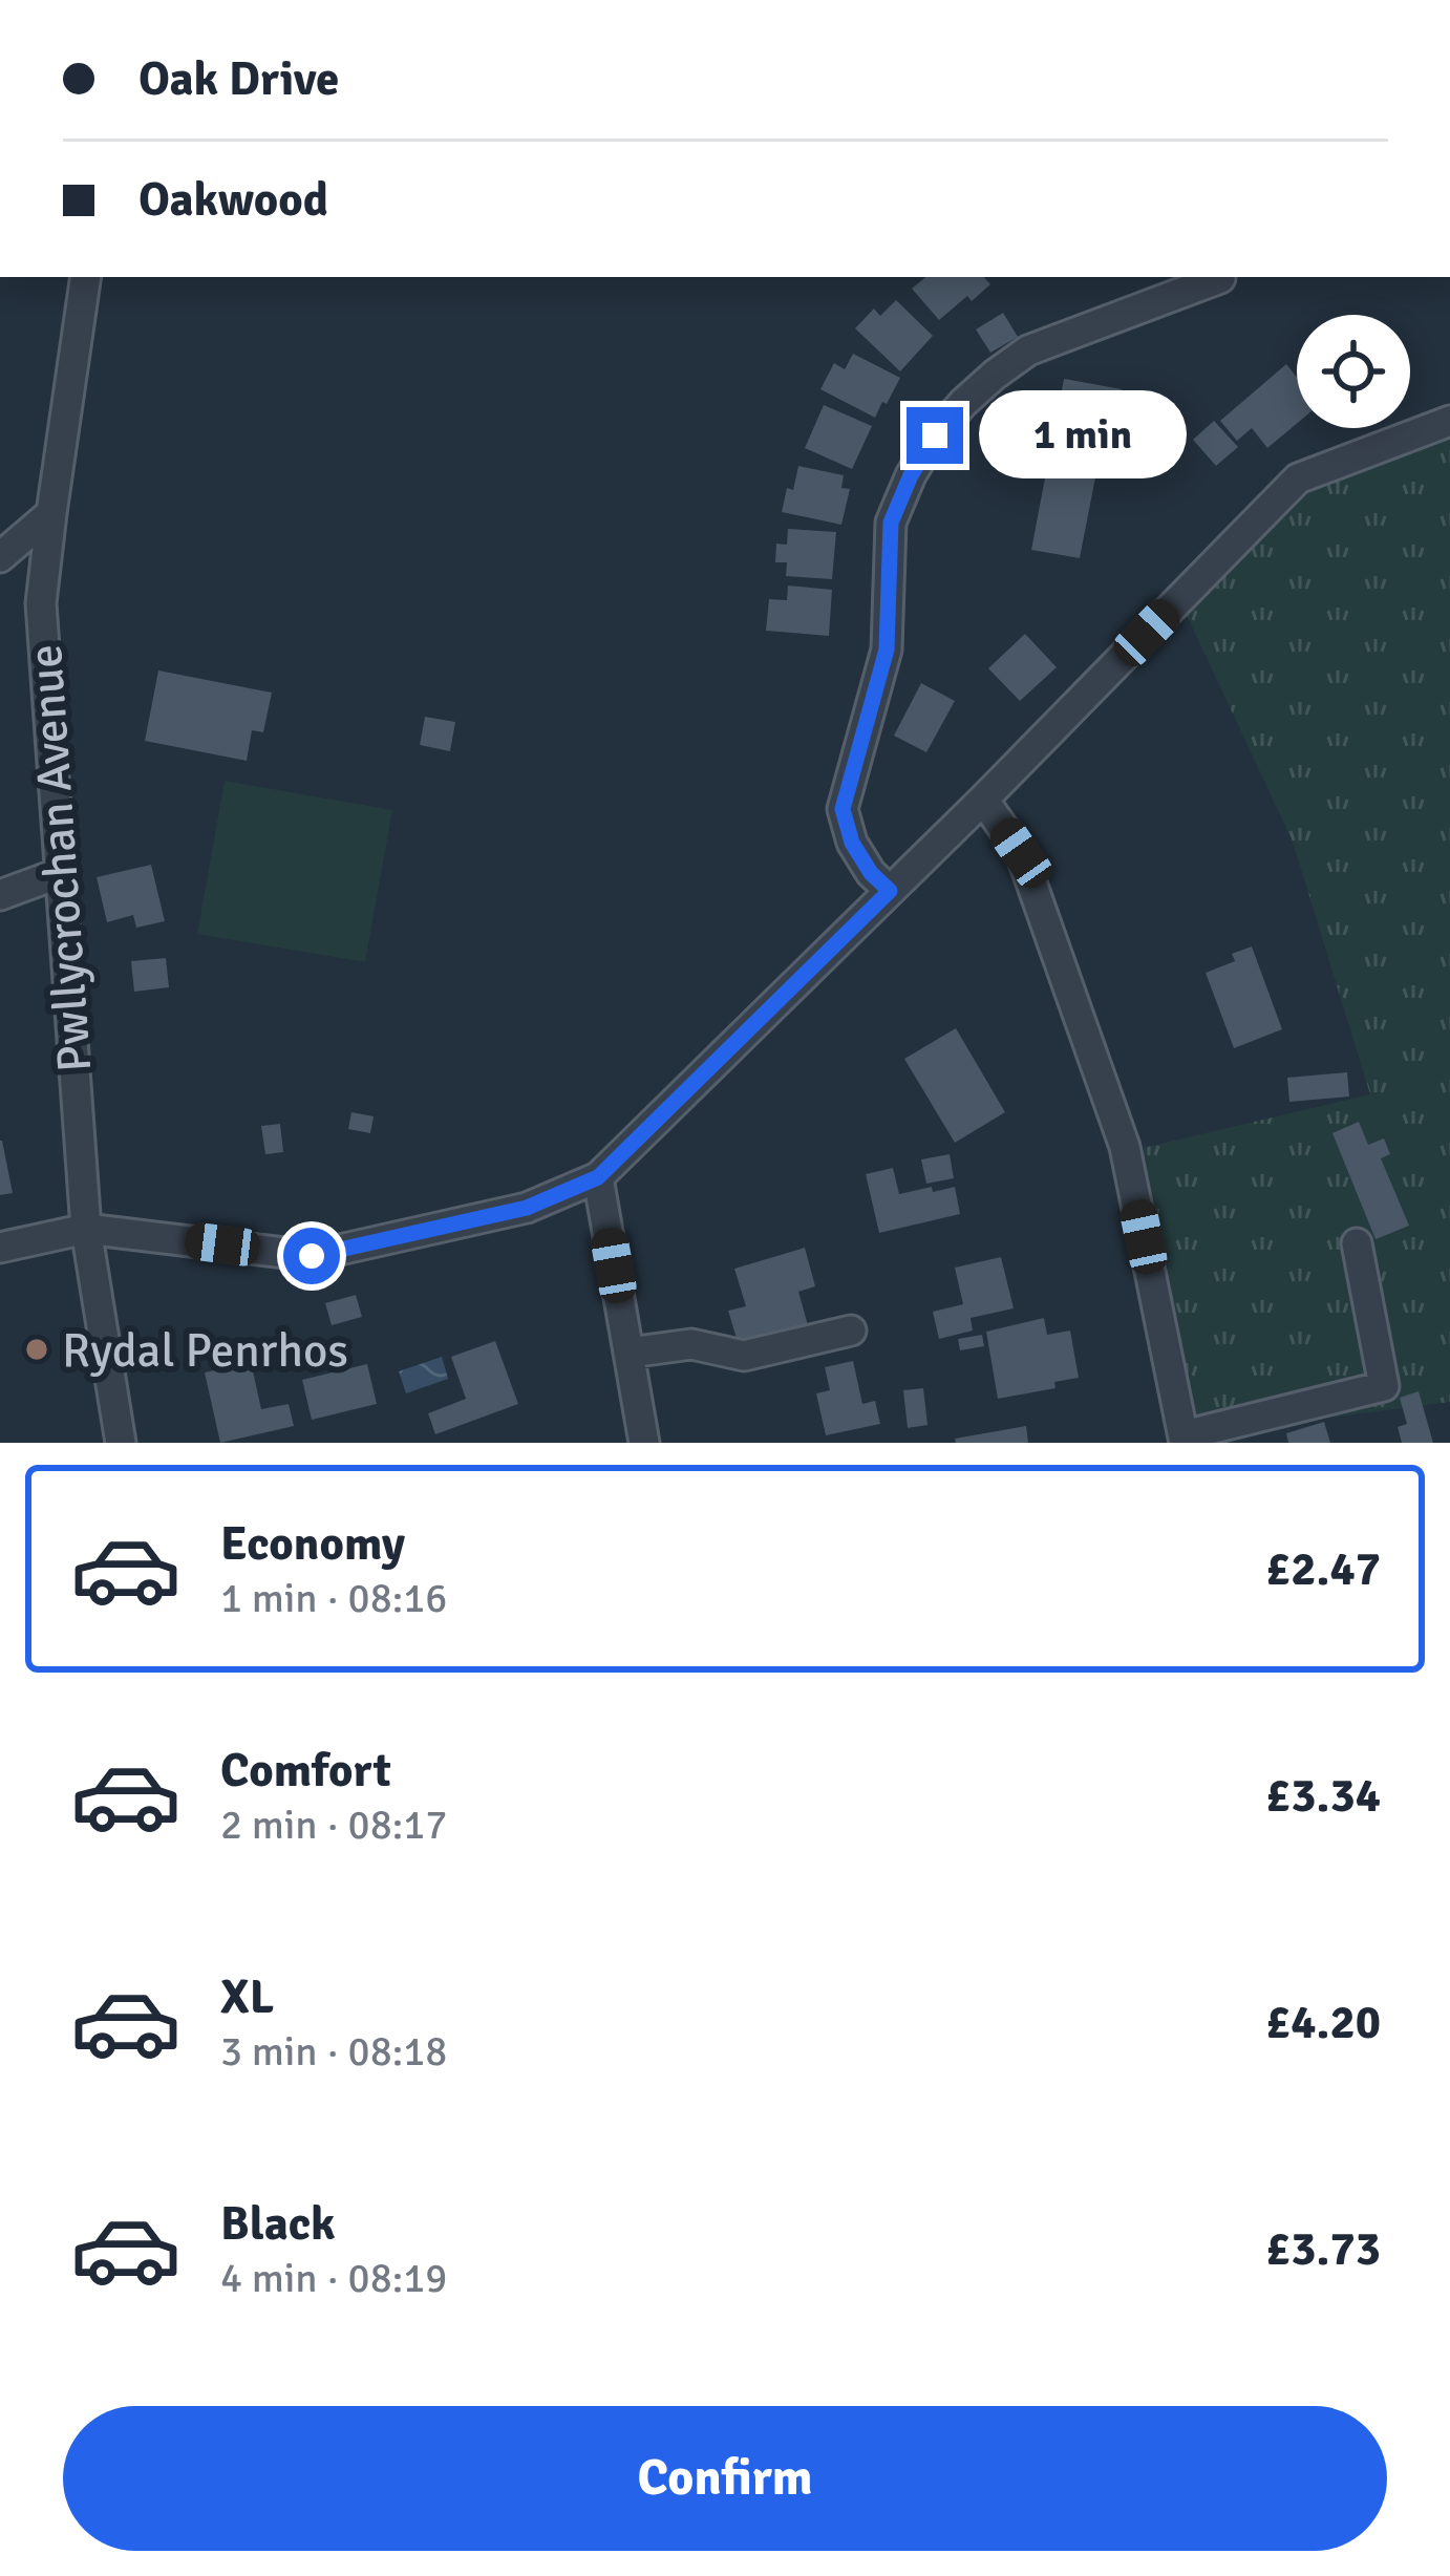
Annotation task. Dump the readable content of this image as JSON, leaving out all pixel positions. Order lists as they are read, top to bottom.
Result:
{
  "streets": {
    "street": ["Pwllycrochan Avenue"]
  },
  "places": ["Rydal Penrhos"],
  "page": {
    "banner": ["Oak Drive", "Oakwood"],
    "bubble": "1 min",
    "list": [
      {
        "name": "Economy",
        "note": "1 min · 08:16",
        "value": "£2.47"
      },
      {
        "name": "Comfort",
        "note": "2 min · 08:17",
        "value": "£3.34"
      },
      {
        "name": "XL",
        "note": "3 min · 08:18",
        "value": "£4.20"
      },
      {
        "name": "Black",
        "note": "4 min · 08:19",
        "value": "£3.73"
      }
    ],
    "buttons": "Confirm"
  }
}
